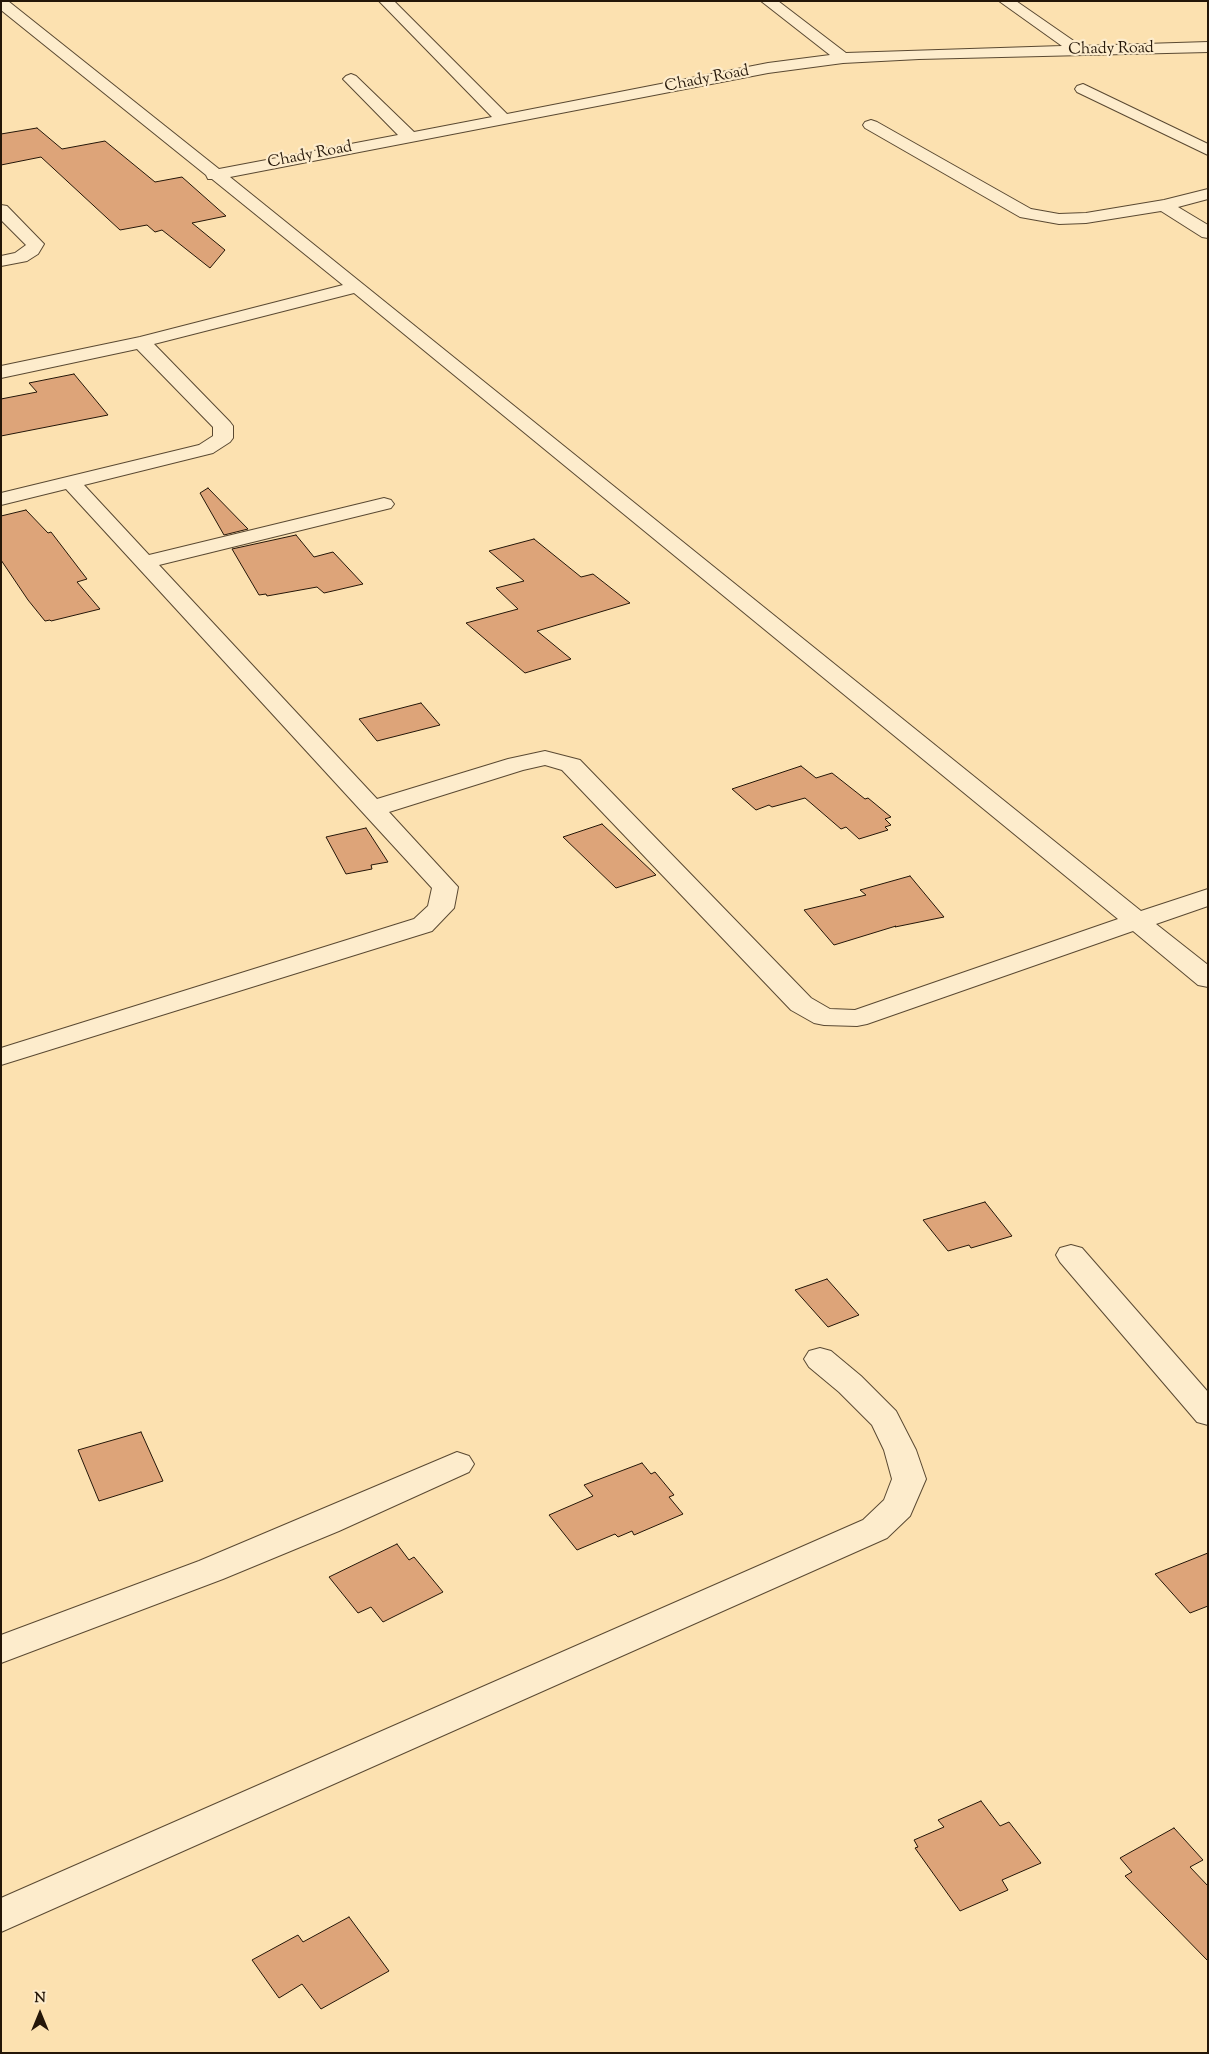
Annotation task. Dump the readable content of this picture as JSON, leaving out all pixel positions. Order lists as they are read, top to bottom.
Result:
{
  "streets": {
    "street": ["Chady Road"]
  },
  "north": "top"
}
